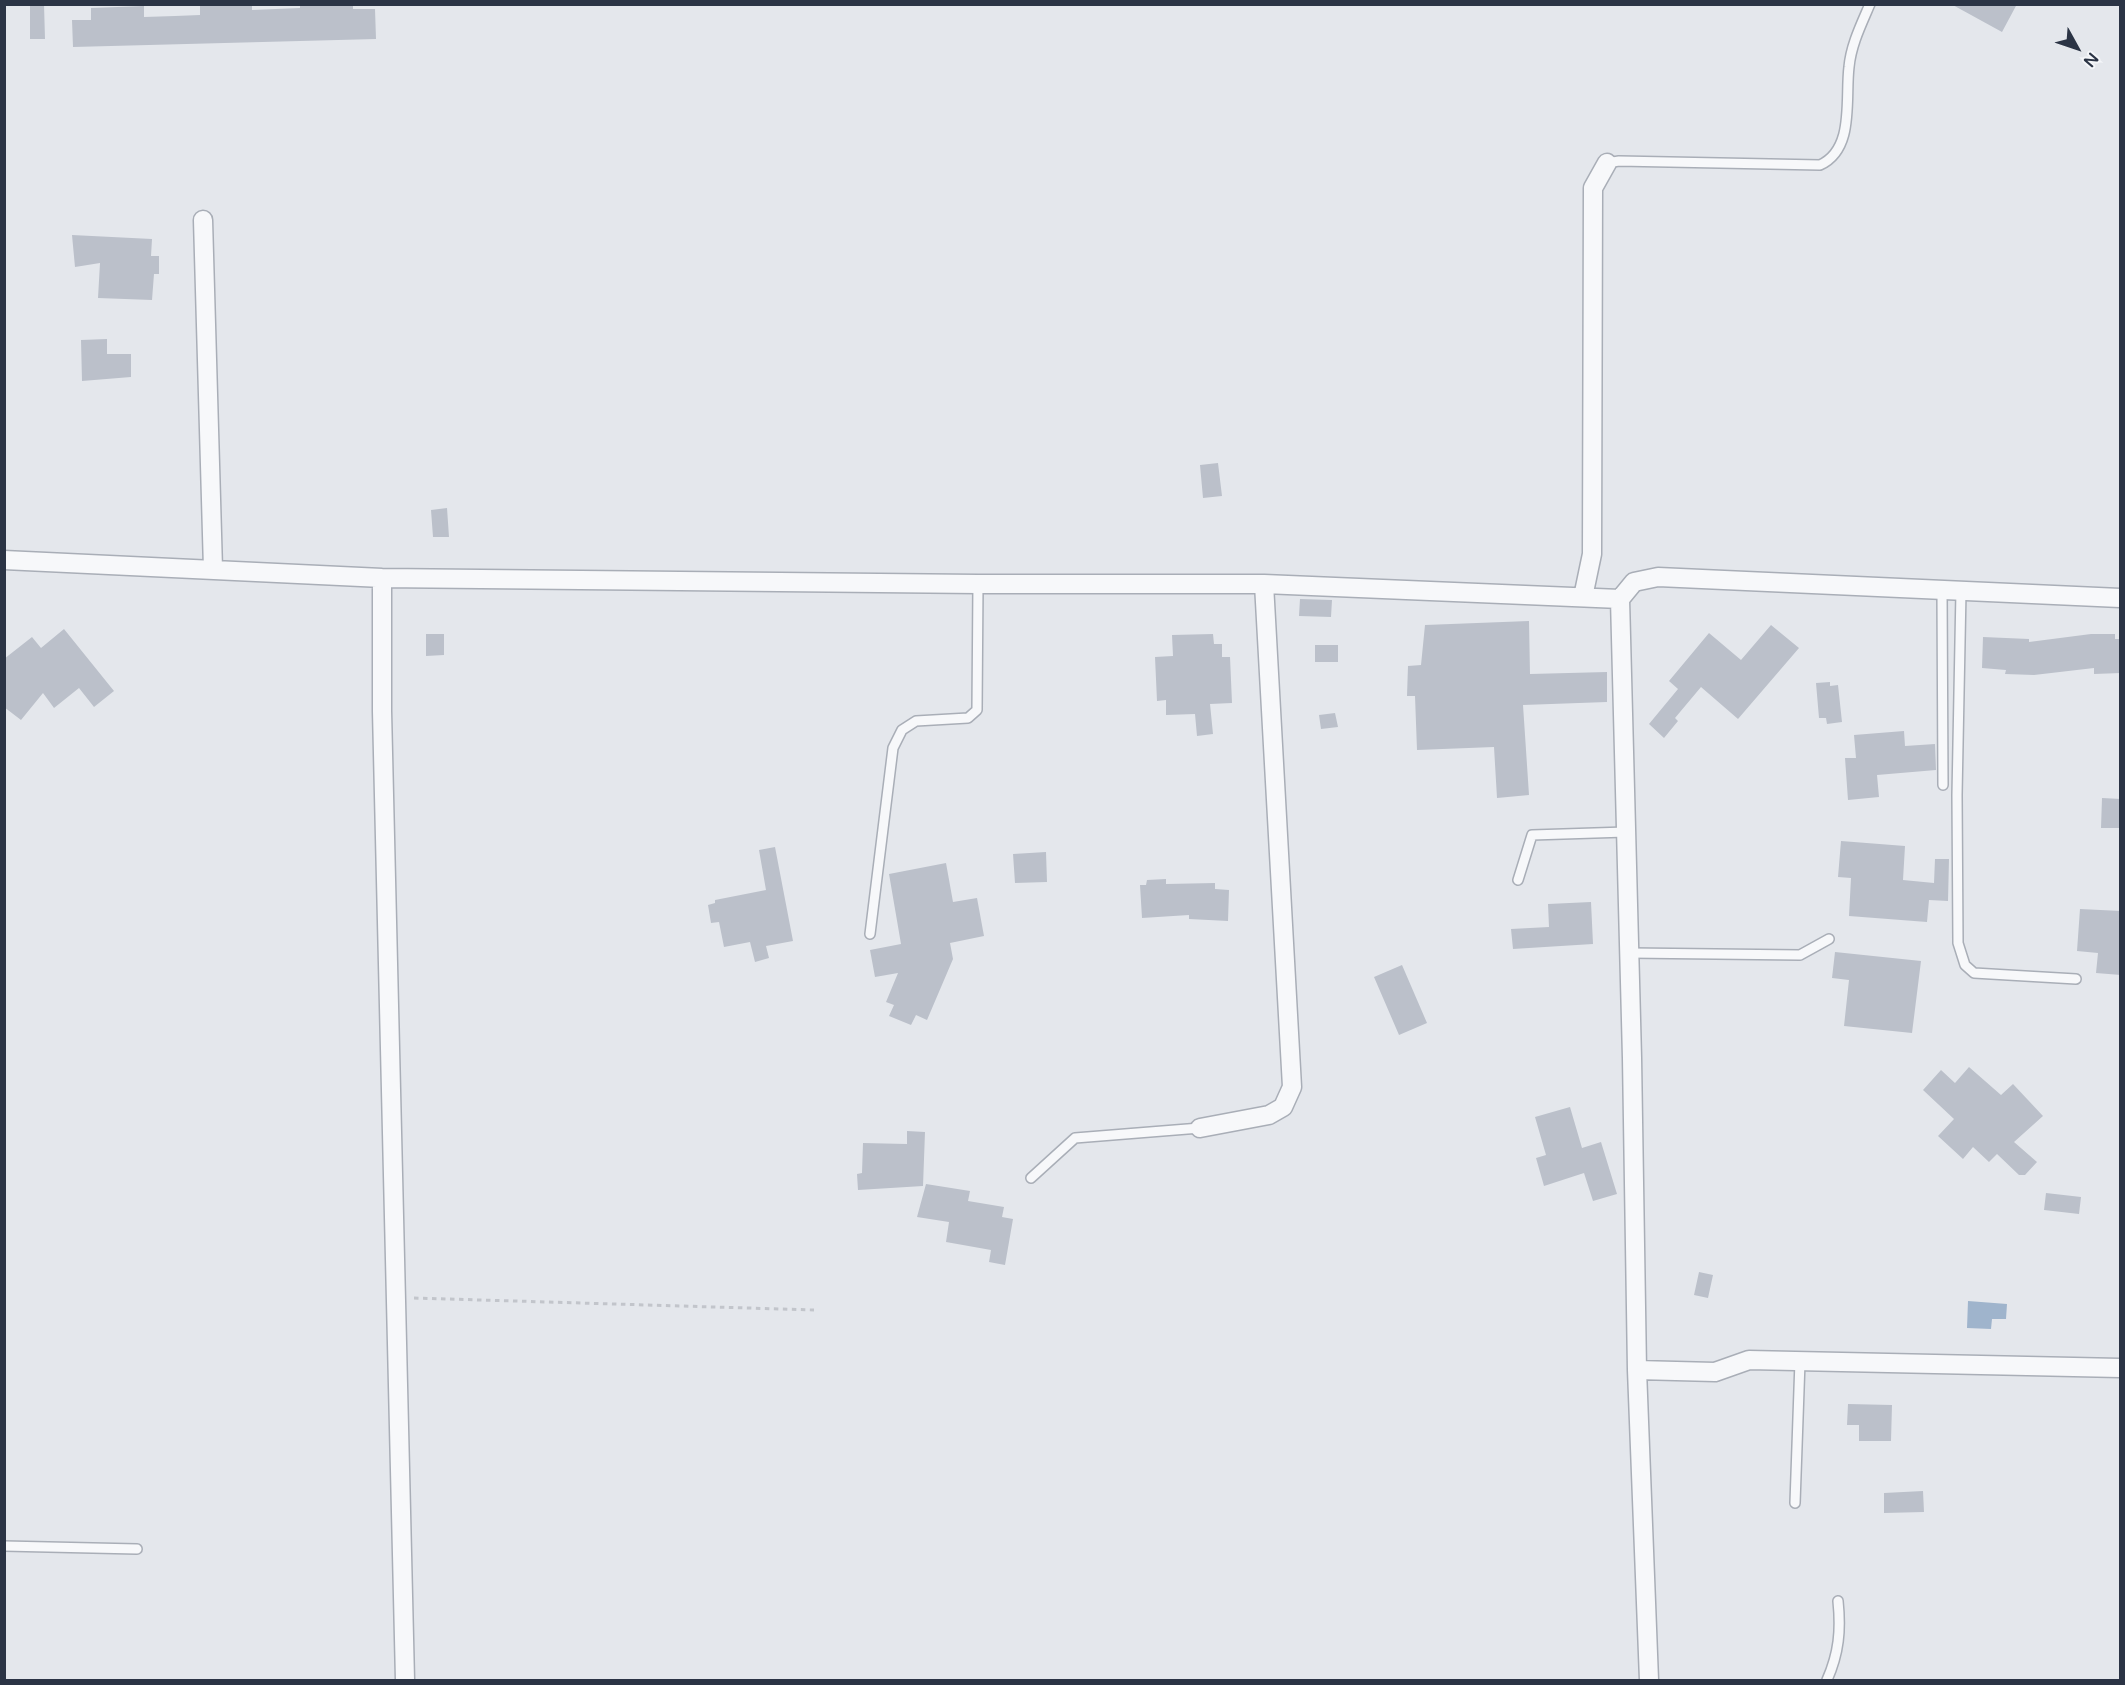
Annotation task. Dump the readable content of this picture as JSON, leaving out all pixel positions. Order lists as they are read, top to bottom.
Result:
{
  "north": "bottom right"
}
